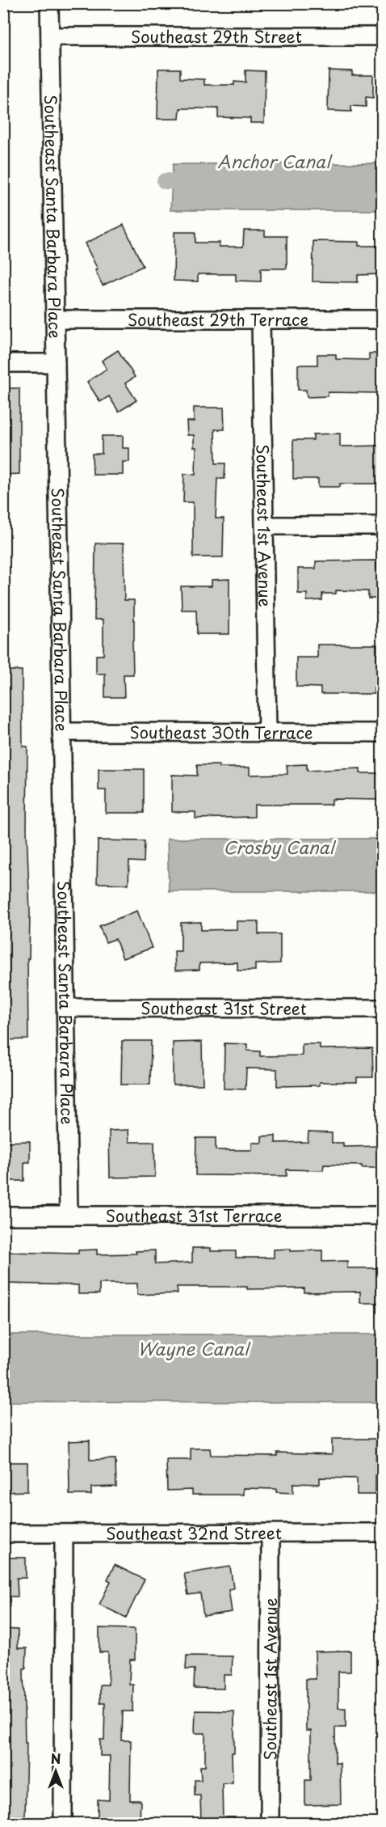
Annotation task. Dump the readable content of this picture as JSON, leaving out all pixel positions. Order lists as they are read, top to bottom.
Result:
{
  "streets": {
    "street": [
      "Southeast 29th Street",
      "Southeast Santa Barbara Place",
      "Southeast 29th Terrace",
      "Southeast 1st Avenue",
      "Southeast 30th Terrace",
      "Southeast 31st Street",
      "Southeast 31st Terrace",
      "Southeast 32nd Street"
    ]
  },
  "crossings": [
    ["Southeast 29th Street", "Southeast Santa Barbara Place"],
    ["Southeast Santa Barbara Place", "Southeast 29th Terrace"],
    ["Southeast Santa Barbara Place", "Southeast 30th Terrace"],
    ["Southeast Santa Barbara Place", "Southeast 31st Street"],
    ["Southeast Santa Barbara Place", "Southeast 31st Terrace"],
    ["Southeast 29th Terrace", "Southeast 1st Avenue"],
    ["Southeast 1st Avenue", "Southeast 30th Terrace"],
    ["Southeast 1st Avenue", "Southeast 32nd Street"]
  ],
  "water": ["Anchor Canal", "Crosby Canal", "Wayne Canal"],
  "north": "top"
}
